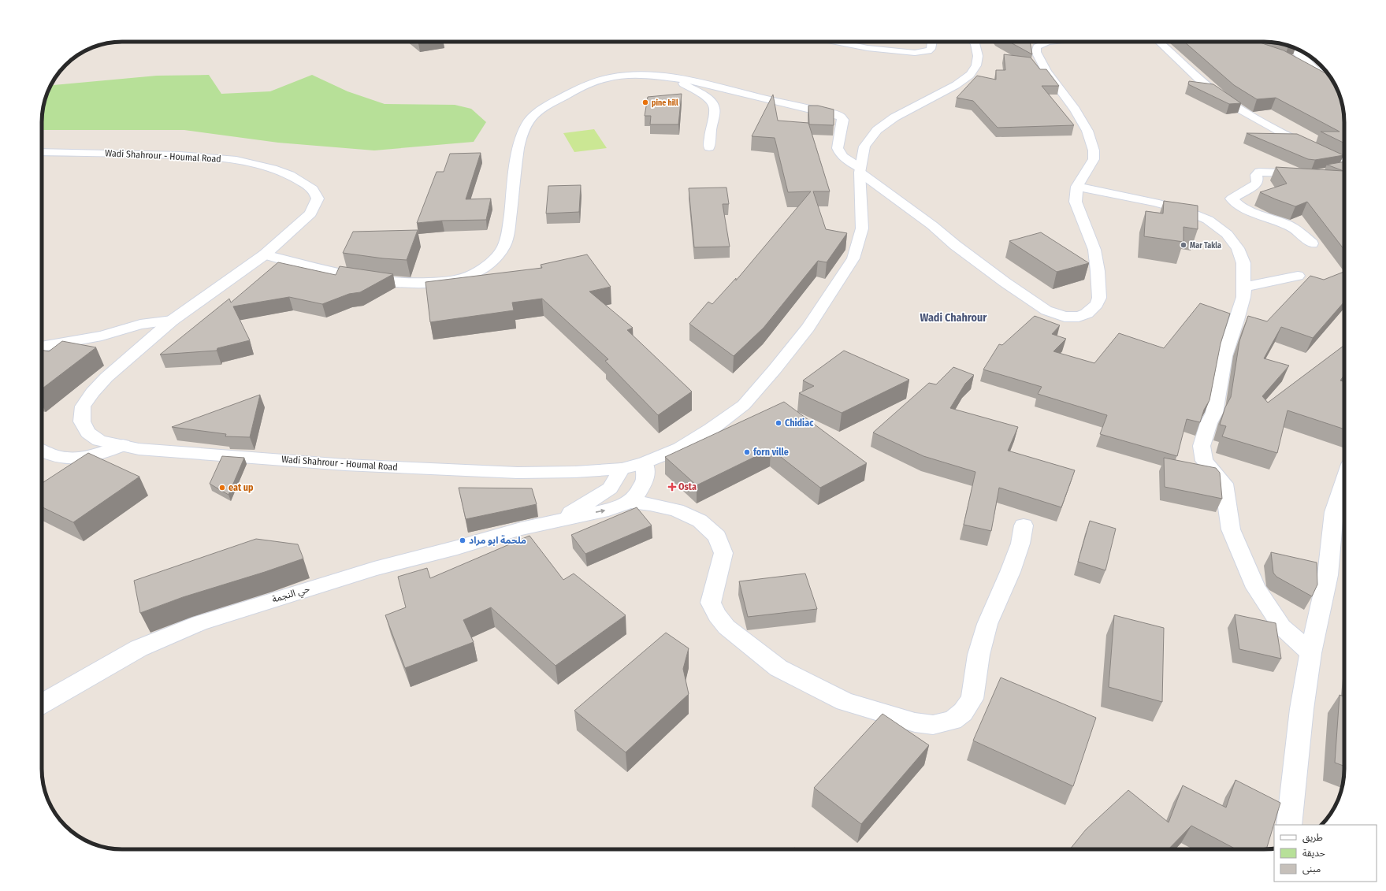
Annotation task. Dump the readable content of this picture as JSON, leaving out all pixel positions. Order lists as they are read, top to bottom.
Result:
{
  "streets": {
    "street": ["Wadi Shahrour - Houmal Road", "حي النجمة"]
  },
  "districts": ["Wadi Chahrour"],
  "places": {
    "other": [
      "pine hill",
      "Mar Takla",
      "Chidiac",
      "forn ville",
      "eat up",
      "ملحمة ابو مراد"
    ],
    "health": ["Osta"]
  },
  "legend": ["طريق", "حديقة", "مبنى"]
}
